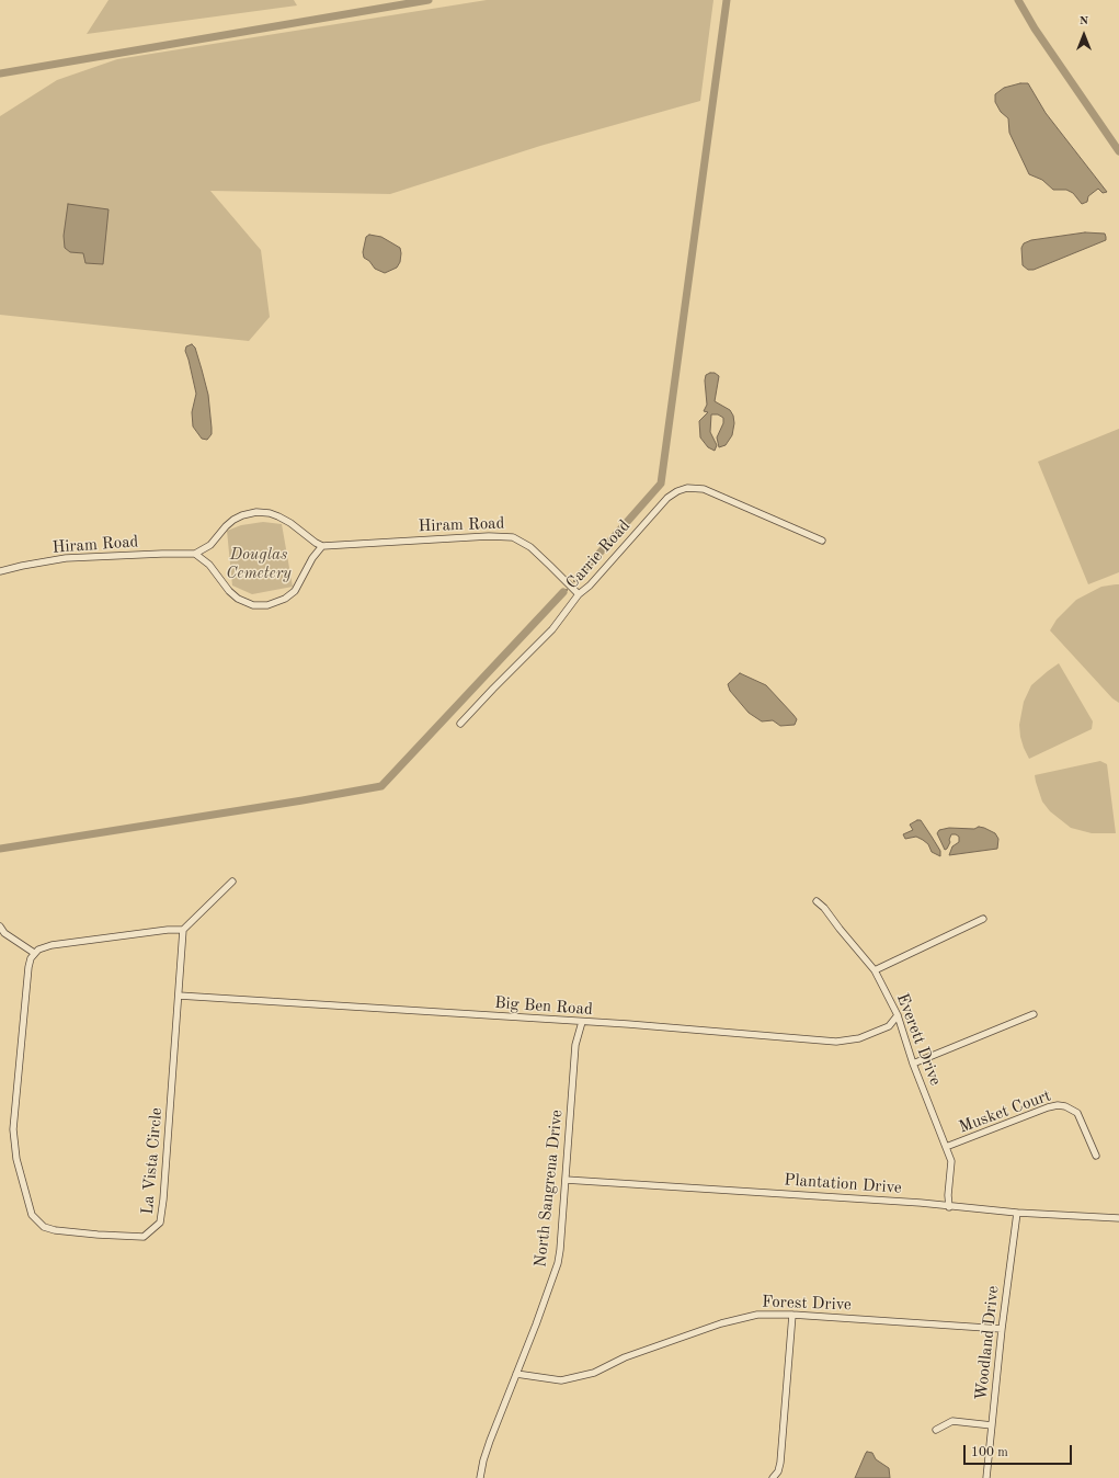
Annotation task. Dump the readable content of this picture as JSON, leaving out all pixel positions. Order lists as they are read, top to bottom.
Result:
{
  "streets": {
    "street": [
      "Hiram Road",
      "Carrie Road",
      "Big Ben Road",
      "Everett Drive",
      "Musket Court",
      "La Vista Circle",
      "Plantation Drive",
      "North Sangrena Drive",
      "Forest Drive",
      "Woodland Drive"
    ]
  },
  "crossings": [
    ["Hiram Road", "Carrie Road"],
    ["Big Ben Road", "Everett Drive"],
    ["Big Ben Road", "La Vista Circle"],
    ["Big Ben Road", "North Sangrena Drive"],
    ["Everett Drive", "Musket Court"],
    ["Everett Drive", "Plantation Drive"],
    ["Plantation Drive", "North Sangrena Drive"],
    ["Plantation Drive", "Woodland Drive"],
    ["North Sangrena Drive", "Forest Drive"],
    ["Forest Drive", "Woodland Drive"]
  ],
  "parks": ["Douglas Cemetery"],
  "scale_bar": "100 m",
  "north": "top"
}
